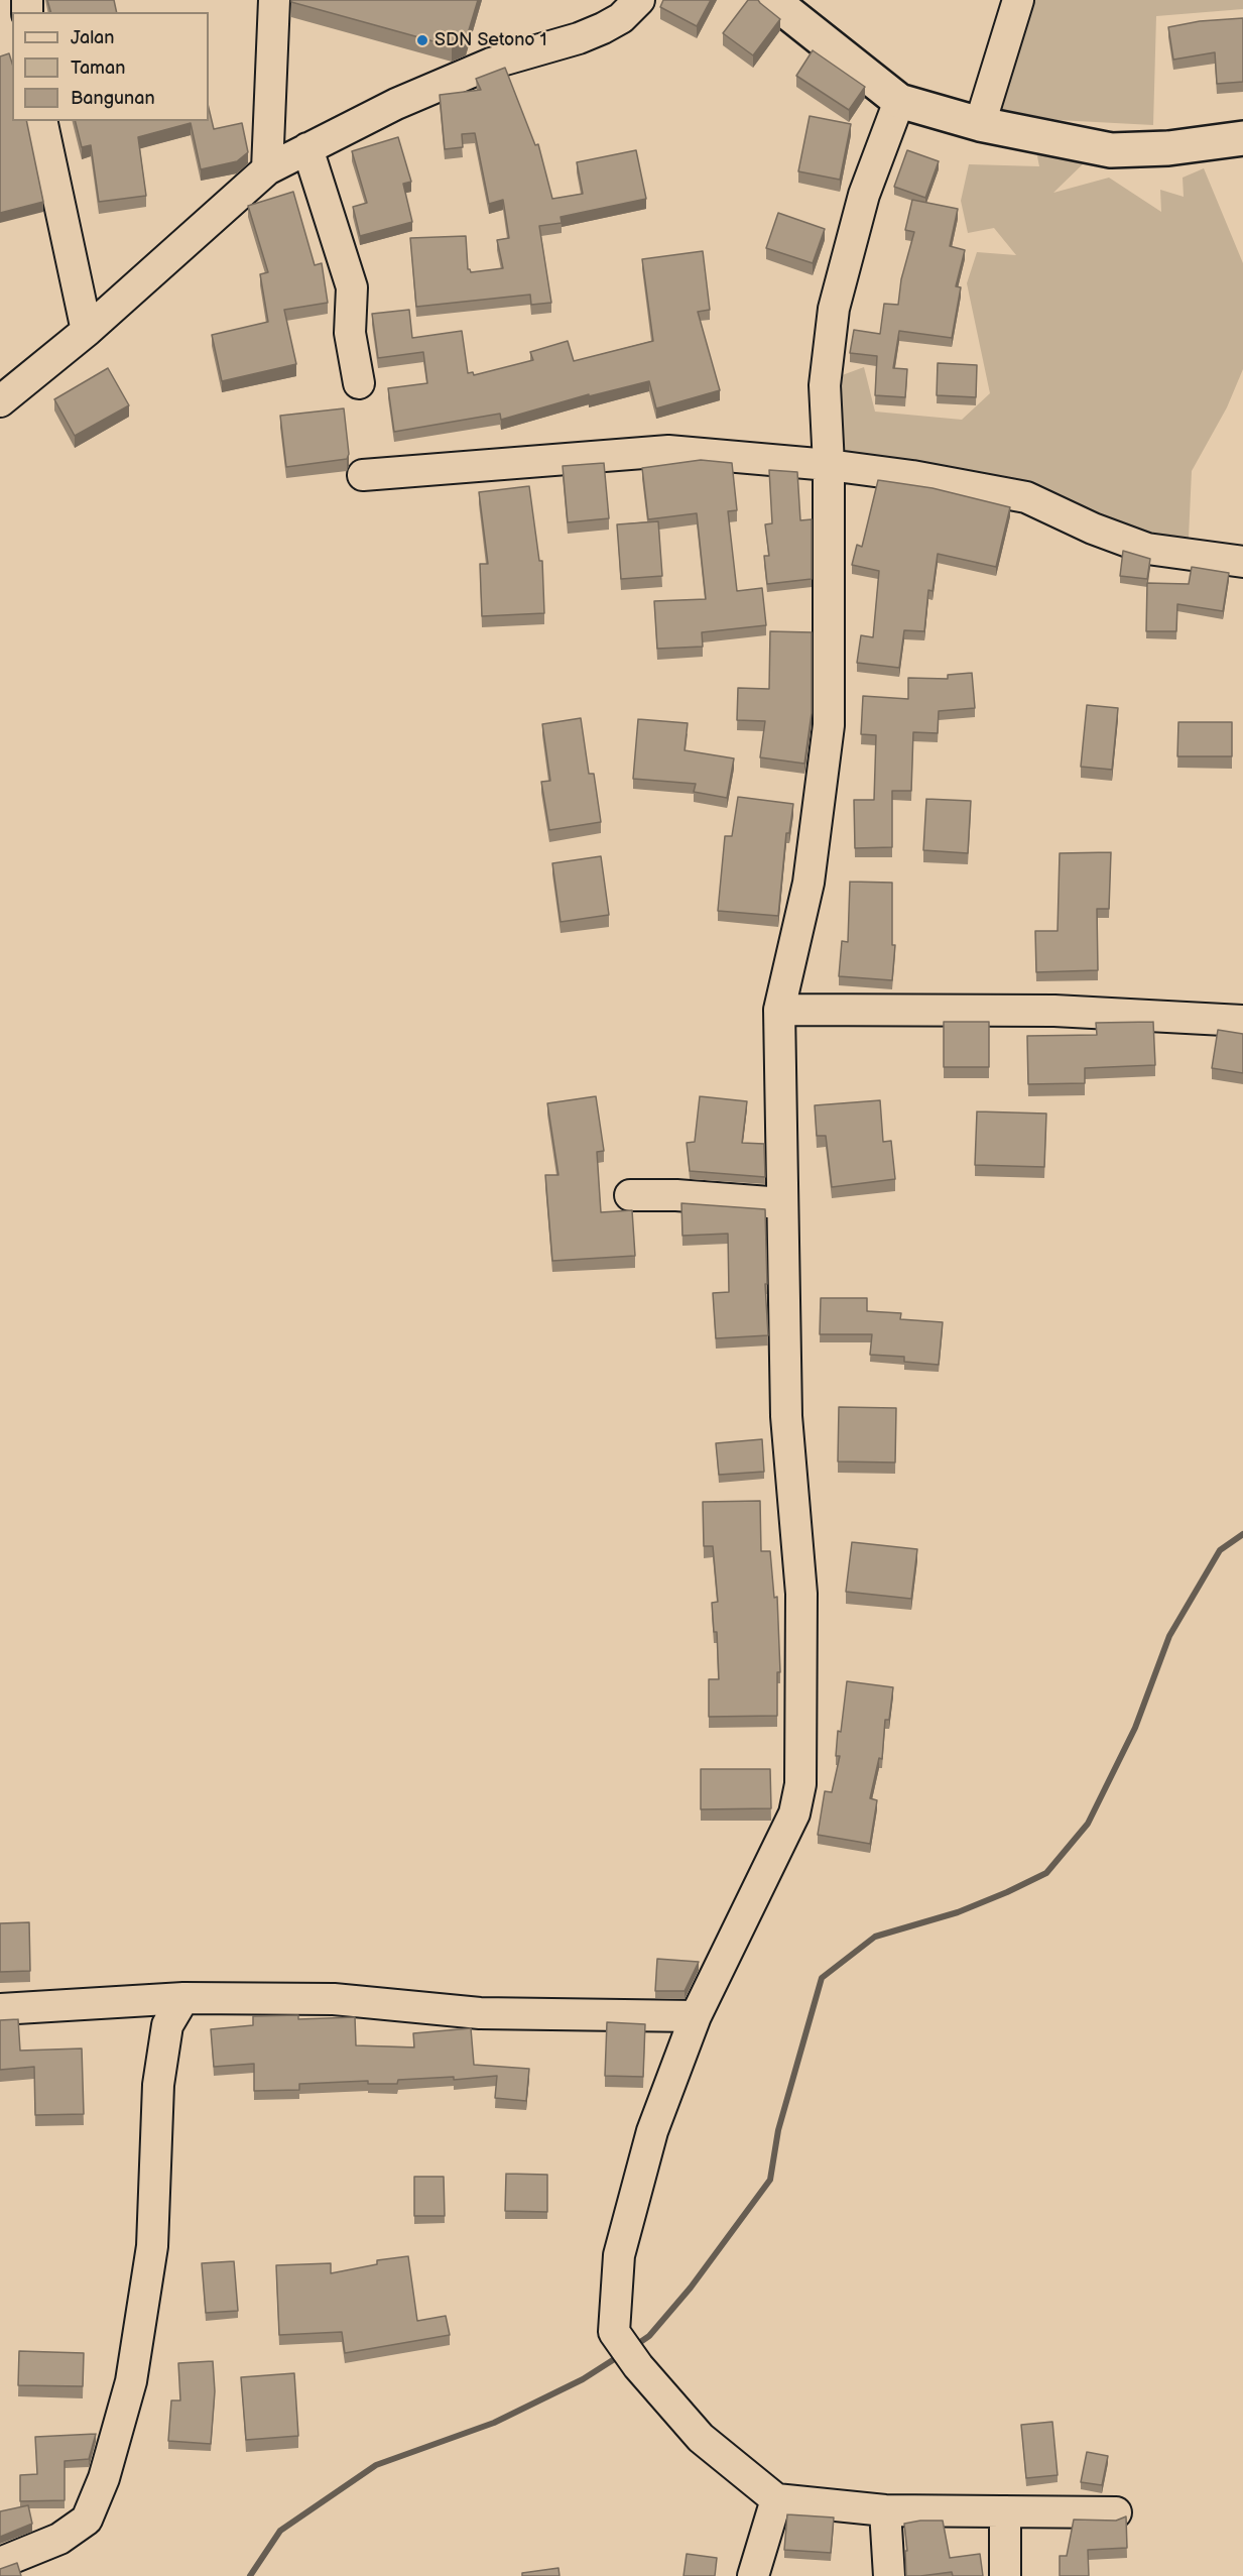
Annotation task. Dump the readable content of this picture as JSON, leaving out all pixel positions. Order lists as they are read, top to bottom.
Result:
{
  "places": ["SDN Setono 1"],
  "legend": ["Jalan", "Taman", "Bangunan"]
}
